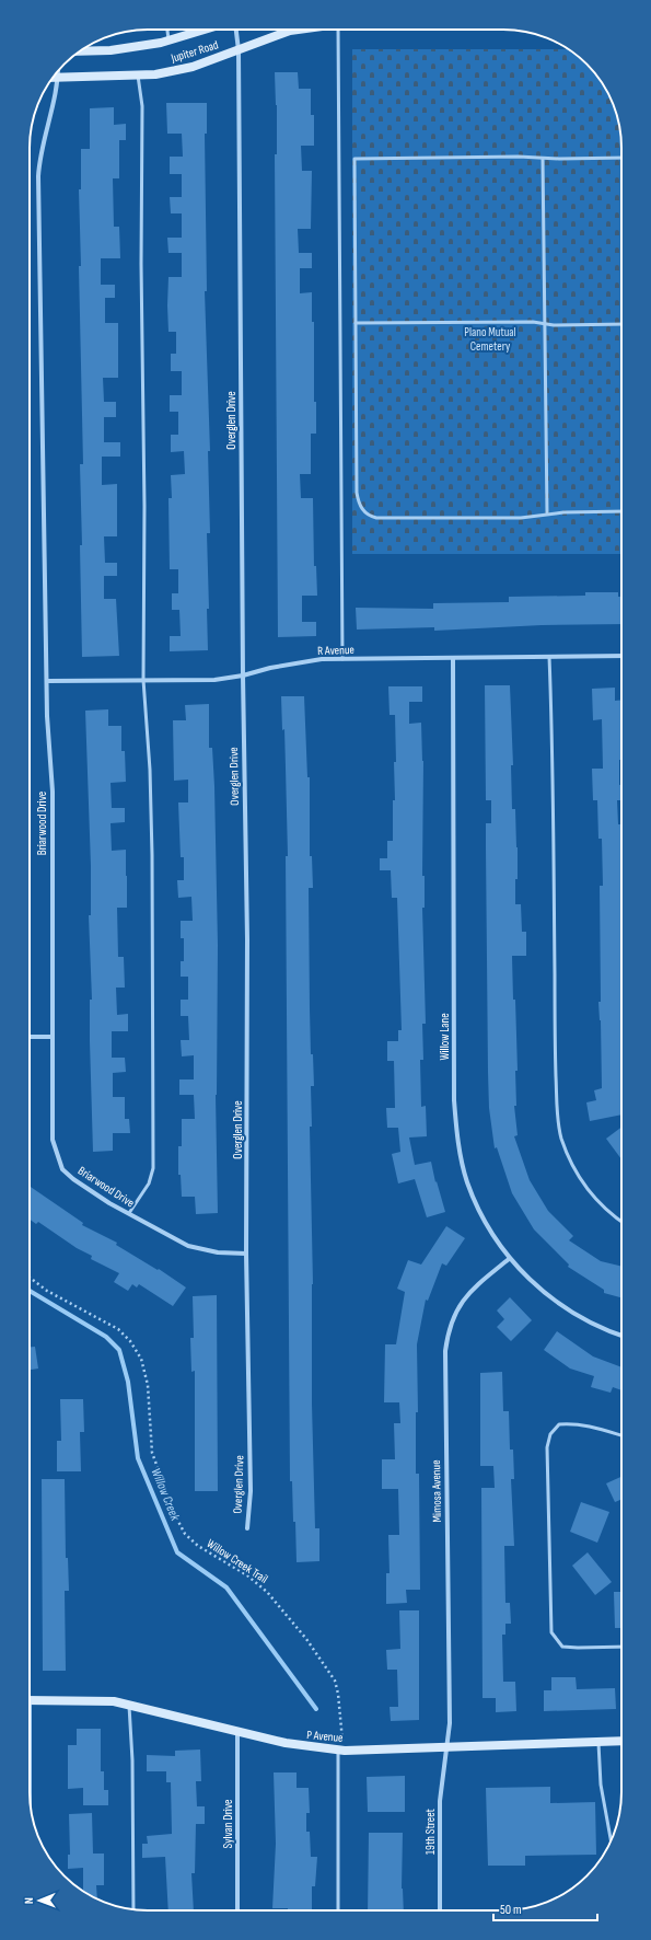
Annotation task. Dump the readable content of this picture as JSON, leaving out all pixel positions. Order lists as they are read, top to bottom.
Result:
{
  "streets": {
    "street": [
      "Jupiter Road",
      "Overglen Drive",
      "R Avenue",
      "Briarwood Drive",
      "Willow Lane",
      "Mimosa Avenue",
      "P Avenue",
      "Sylvan Drive",
      "19th Street"
    ],
    "path": ["Willow Creek Trail"]
  },
  "crossings": [
    ["Jupiter Road", "Overglen Drive"],
    ["Jupiter Road", "Briarwood Drive"],
    ["Overglen Drive", "R Avenue"],
    ["Overglen Drive", "Briarwood Drive"],
    ["R Avenue", "Briarwood Drive"],
    ["R Avenue", "Willow Lane"],
    ["Willow Lane", "Mimosa Avenue"],
    ["Mimosa Avenue", "P Avenue"],
    ["Mimosa Avenue", "19th Street"],
    ["Willow Creek Trail", "P Avenue"],
    ["P Avenue", "Sylvan Drive"],
    ["P Avenue", "19th Street"]
  ],
  "water": ["Willow Creek"],
  "parks": ["Plano Mutual Cemetery"],
  "scale_bar": "50 m",
  "north": "left"
}
